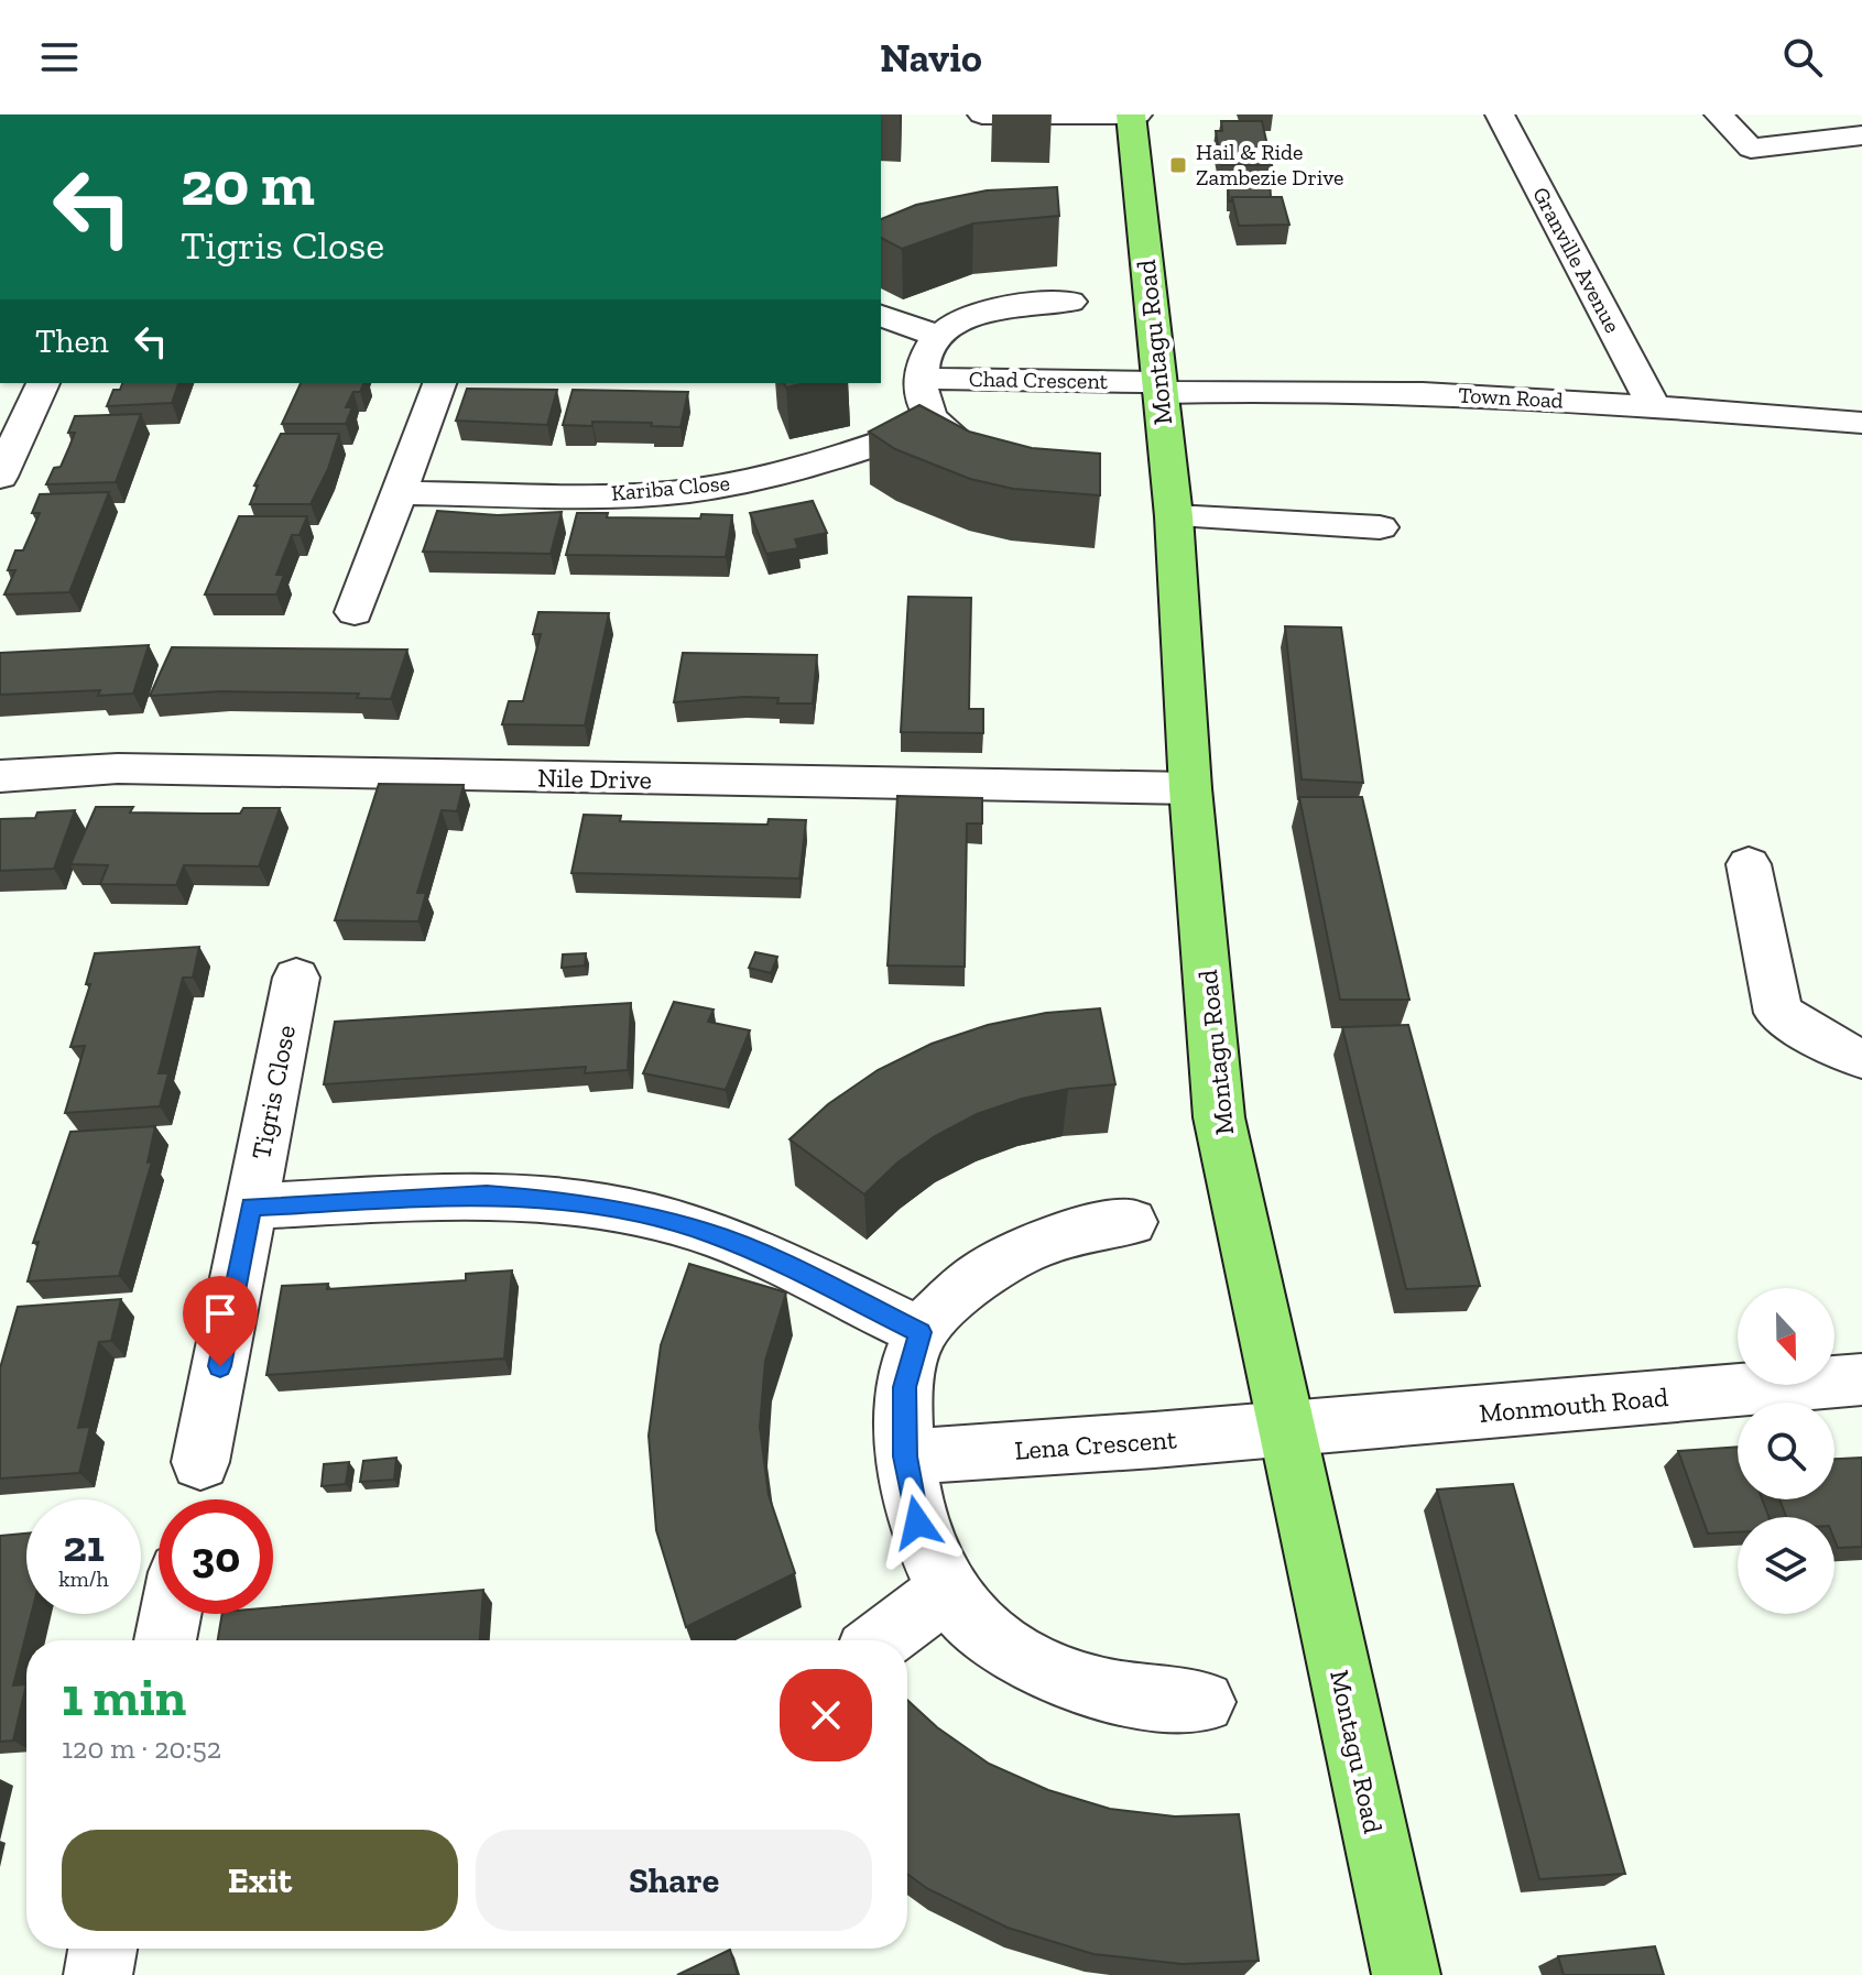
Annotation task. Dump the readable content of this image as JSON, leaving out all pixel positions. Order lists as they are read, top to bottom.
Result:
{
  "streets": {
    "main road": ["Montagu Road"],
    "street": [
      "Granville Avenue",
      "Chad Crescent",
      "Town Road",
      "Kariba Close",
      "Nile Drive",
      "Tigris Close",
      "Monmouth Road",
      "Lena Crescent"
    ]
  },
  "crossings": [
    ["Granville Avenue", "Town Road"],
    ["Montagu Road", "Chad Crescent"],
    ["Montagu Road", "Town Road"],
    ["Montagu Road", "Nile Drive"],
    ["Montagu Road", "Monmouth Road"],
    ["Montagu Road", "Lena Crescent"],
    ["Chad Crescent", "Town Road"],
    ["Monmouth Road", "Lena Crescent"]
  ],
  "places": {
    "transit": ["Hail & Ride Zambezie Drive"]
  },
  "north": "bottom",
  "page": {
    "header": "Navio",
    "turn": ["20 m", "Tigris Close"],
    "then": "Then",
    "speed": "21 km/h",
    "limit": "30",
    "heading": ["1 min", "120 m · 20:52"],
    "buttons": ["Exit", "Share"]
  }
}
